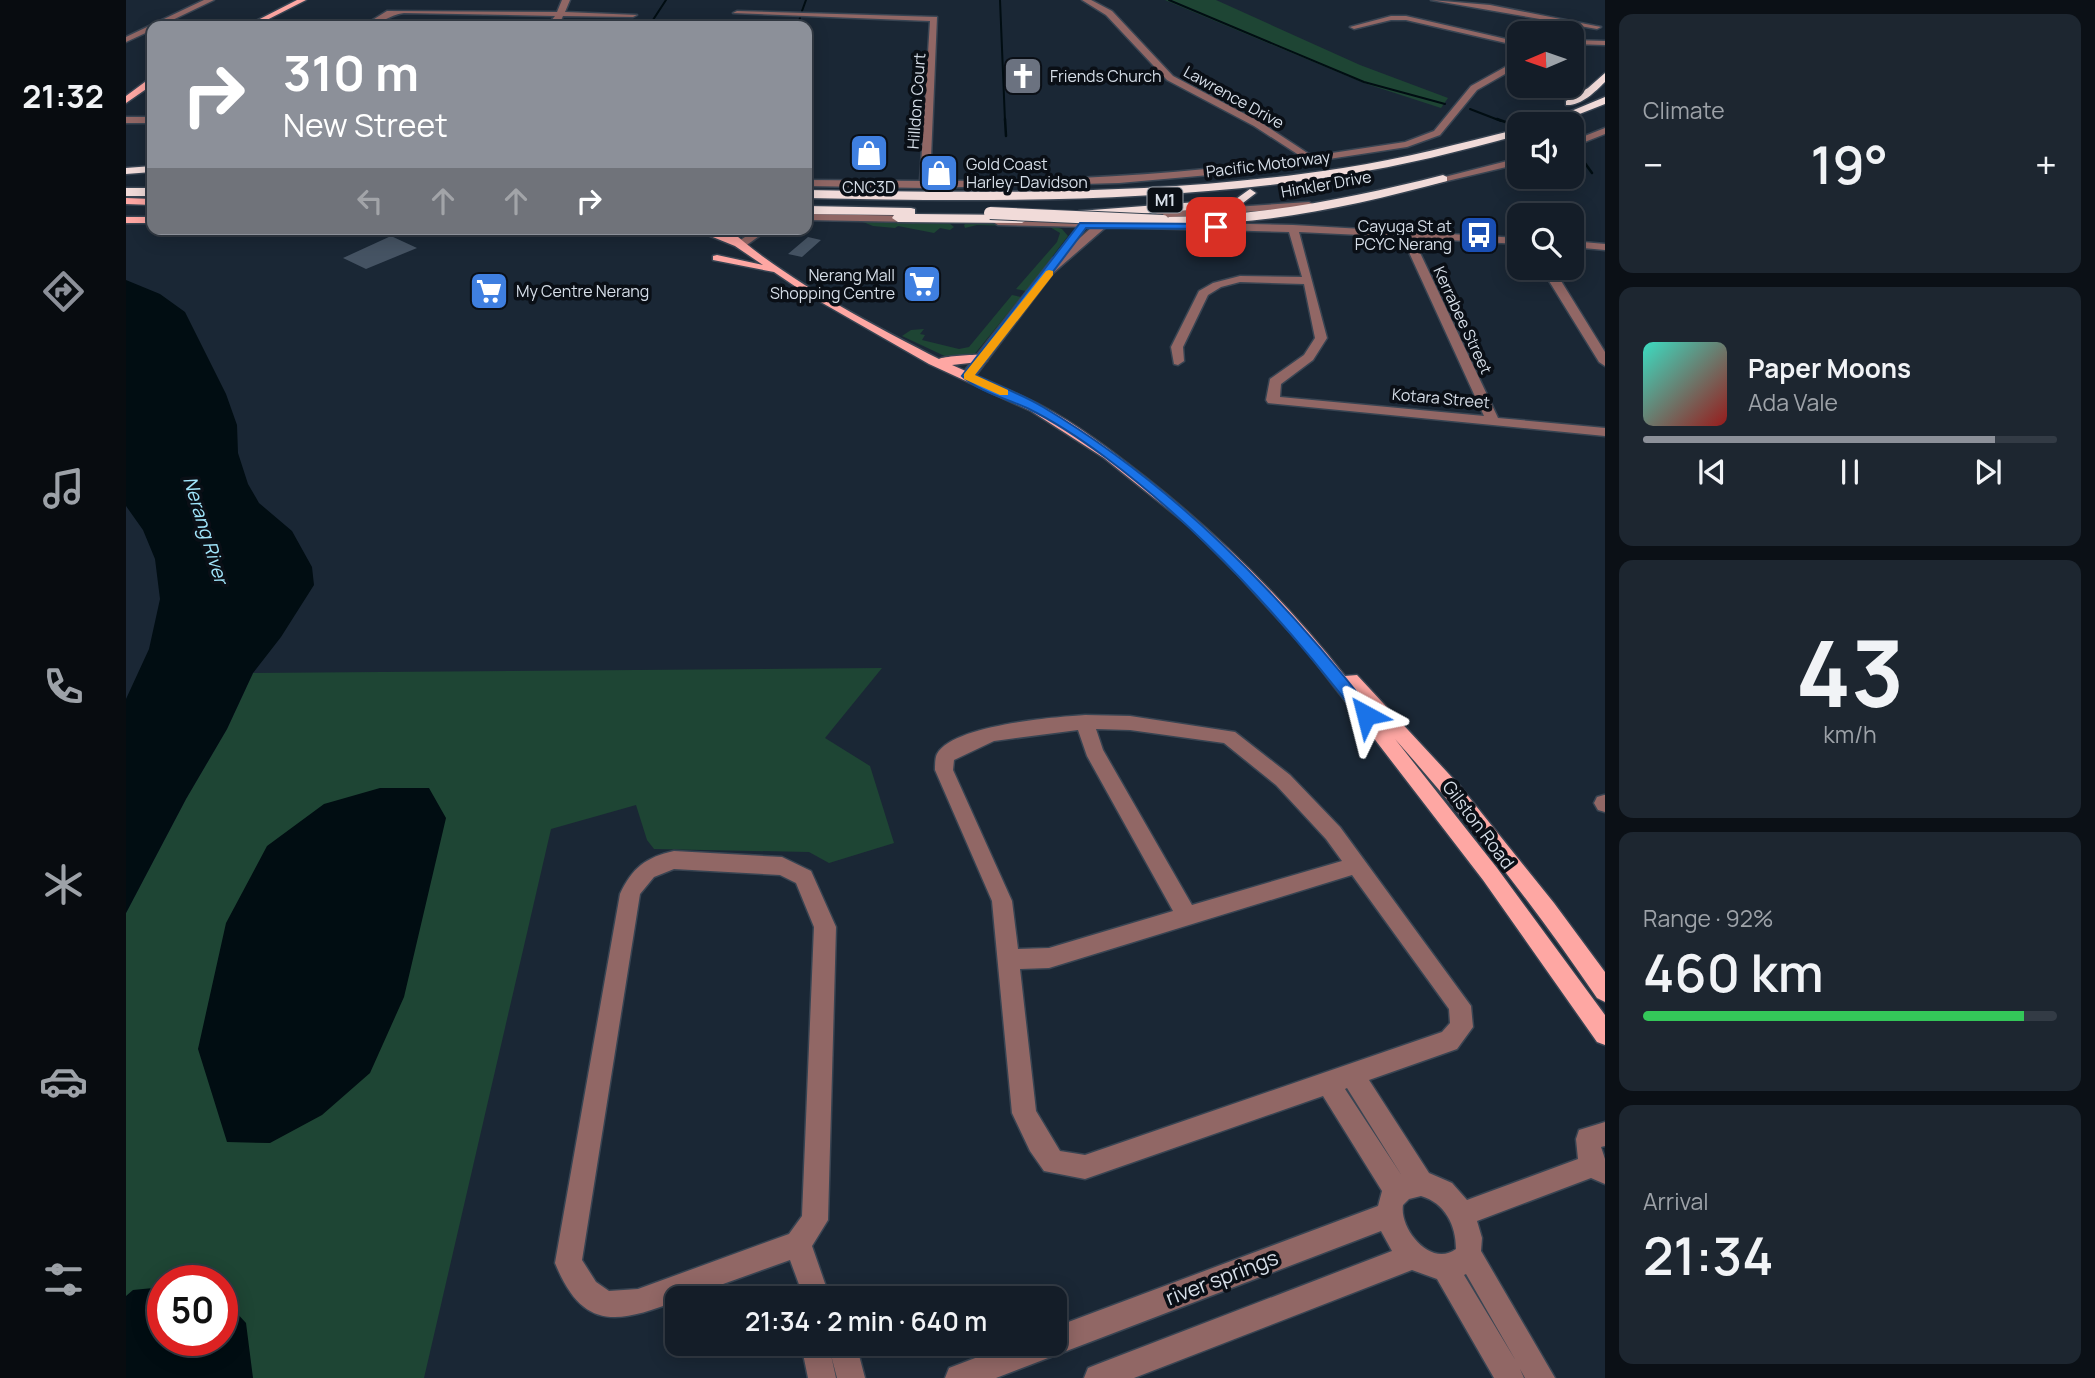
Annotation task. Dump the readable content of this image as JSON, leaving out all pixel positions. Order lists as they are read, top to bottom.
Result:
{
  "streets": {
    "highway": ["Pacific Motorway", "M1"],
    "main road": ["Gilston Road"],
    "street": [
      "Lawrence Drive",
      "Hilldon Court",
      "Hinkler Drive",
      "Kerrabee Street",
      "Kotara Street",
      "river springs"
    ]
  },
  "crossings": [
    ["Kerrabee Street", "Kotara Street"]
  ],
  "water": ["Nerang River"],
  "places": {
    "church": ["Friends Church"],
    "shop": ["CNC3D", "Gold Coast Harley-Davidson"],
    "bus stop": ["Cayuga St at PCYC Nerang"],
    "supermarket": ["Nerang Mall Shopping Centre", "My Centre Nerang"]
  },
  "north": "left",
  "page": {
    "tabs": "21:32",
    "tile": [
      "Climate",
      ["43", "km/h"],
      ["Range · 92%", "460 km"],
      ["Arrival", "21:34"]
    ],
    "turn": ["310 m", "New Street"],
    "heat": ["−", "19°", "+"],
    "song": ["Paper Moons", "Ada Vale"],
    "limit": "50",
    "trip": "21:34 · 2 min · 640 m"
  }
}
